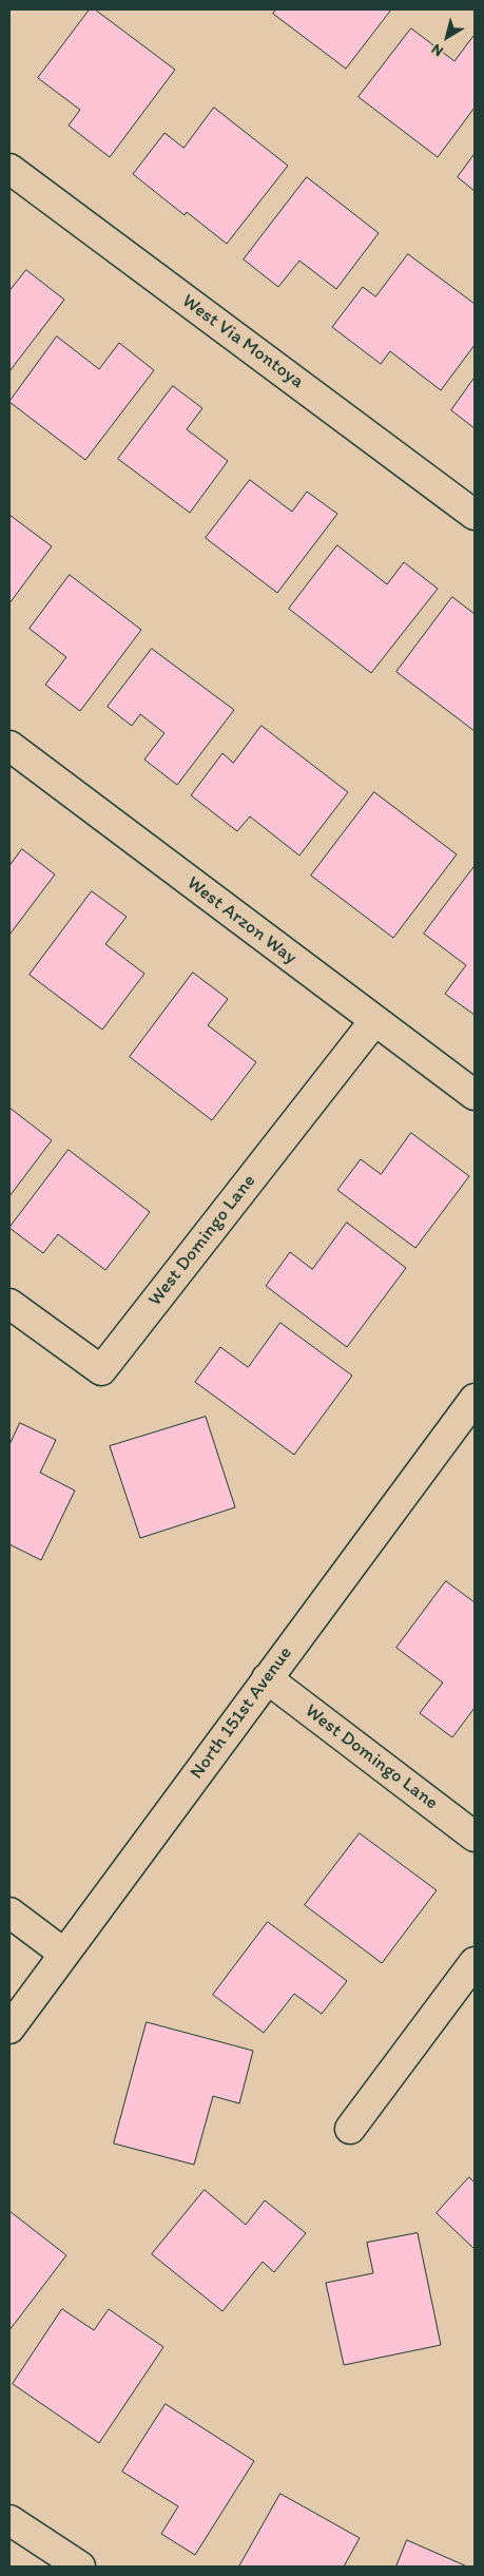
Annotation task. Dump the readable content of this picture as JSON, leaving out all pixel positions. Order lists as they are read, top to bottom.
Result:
{
  "streets": {
    "street": [
      "West Via Montoya",
      "West Arzon Way",
      "West Domingo Lane",
      "North 151st Avenue"
    ]
  },
  "crossings": [
    ["West Arzon Way", "West Domingo Lane"],
    ["West Domingo Lane", "North 151st Avenue"]
  ],
  "north": "bottom left"
}
